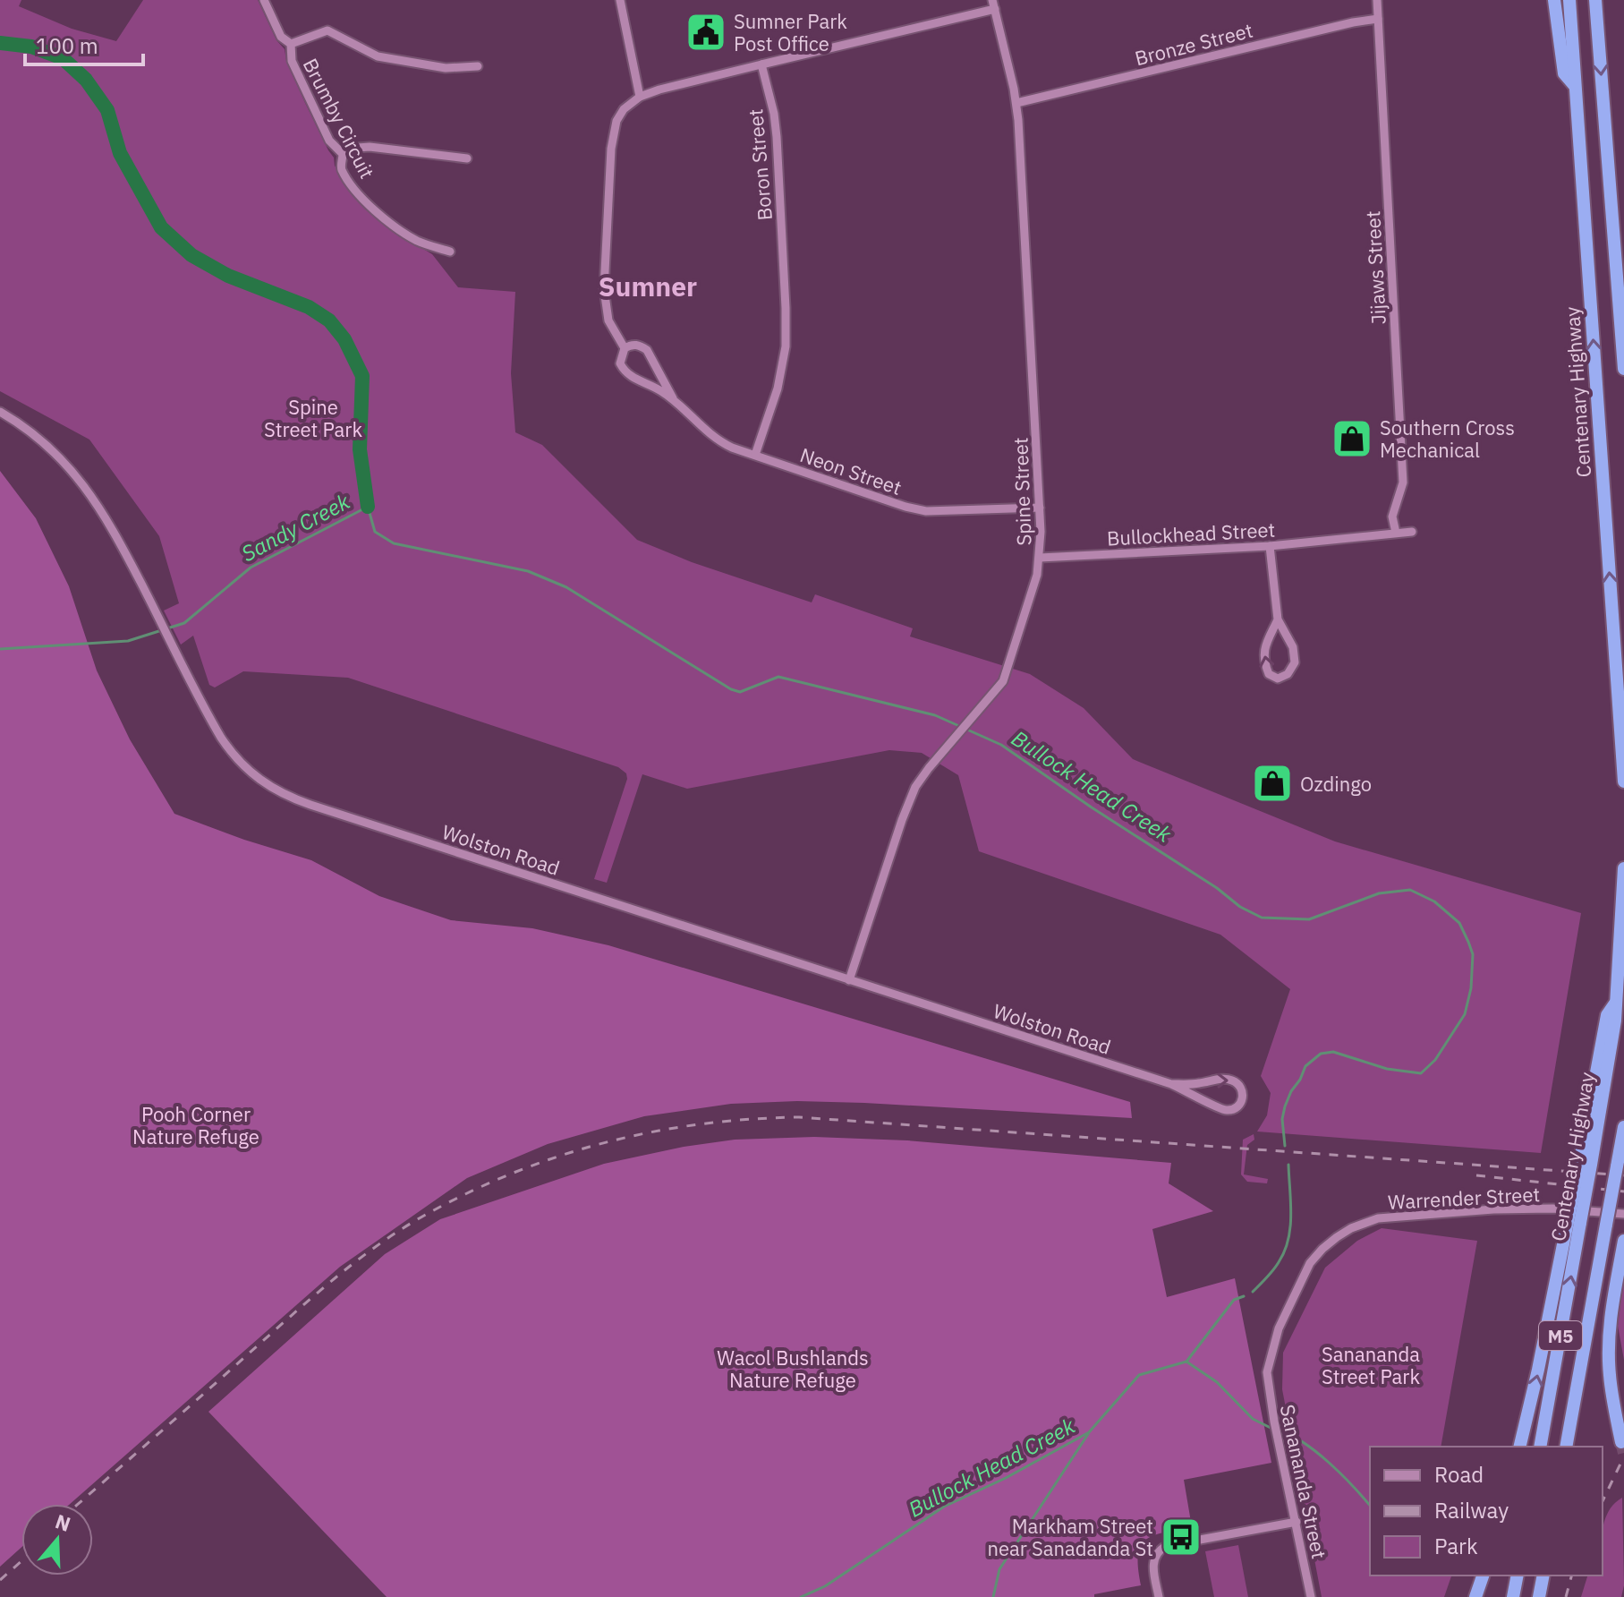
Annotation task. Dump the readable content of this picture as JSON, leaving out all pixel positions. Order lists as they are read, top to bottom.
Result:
{
  "streets": {
    "highway": ["Centenary Highway", "M5"],
    "street": [
      "Bronze Street",
      "Brumby Circuit",
      "Boron Street",
      "Jijaws Street",
      "Neon Street",
      "Spine Street",
      "Bullockhead Street",
      "Wolston Road",
      "Warrender Street",
      "Sanananda Street"
    ]
  },
  "crossings": [
    ["Bronze Street", "Jijaws Street"],
    ["Bronze Street", "Spine Street"],
    ["Boron Street", "Neon Street"],
    ["Jijaws Street", "Bullockhead Street"],
    ["Neon Street", "Spine Street"],
    ["Spine Street", "Bullockhead Street"],
    ["Spine Street", "Wolston Road"],
    ["Warrender Street", "Sanananda Street"]
  ],
  "districts": ["Sumner"],
  "water": ["Sandy Creek", "Bullock Head Creek"],
  "parks": [
    "Spine Street Park",
    "Pooh Corner Nature Refuge",
    "Sanananda Street Park",
    "Wacol Bushlands Nature Refuge"
  ],
  "places": {
    "public building": ["Sumner Park Post Office"],
    "shop": ["Southern Cross Mechanical", "Ozdingo"],
    "bus stop": ["Markham Street near Sanadanda St"]
  },
  "legend": ["Road", "Railway", "Park"],
  "scale_bar": "100 m",
  "north": "top"
}
